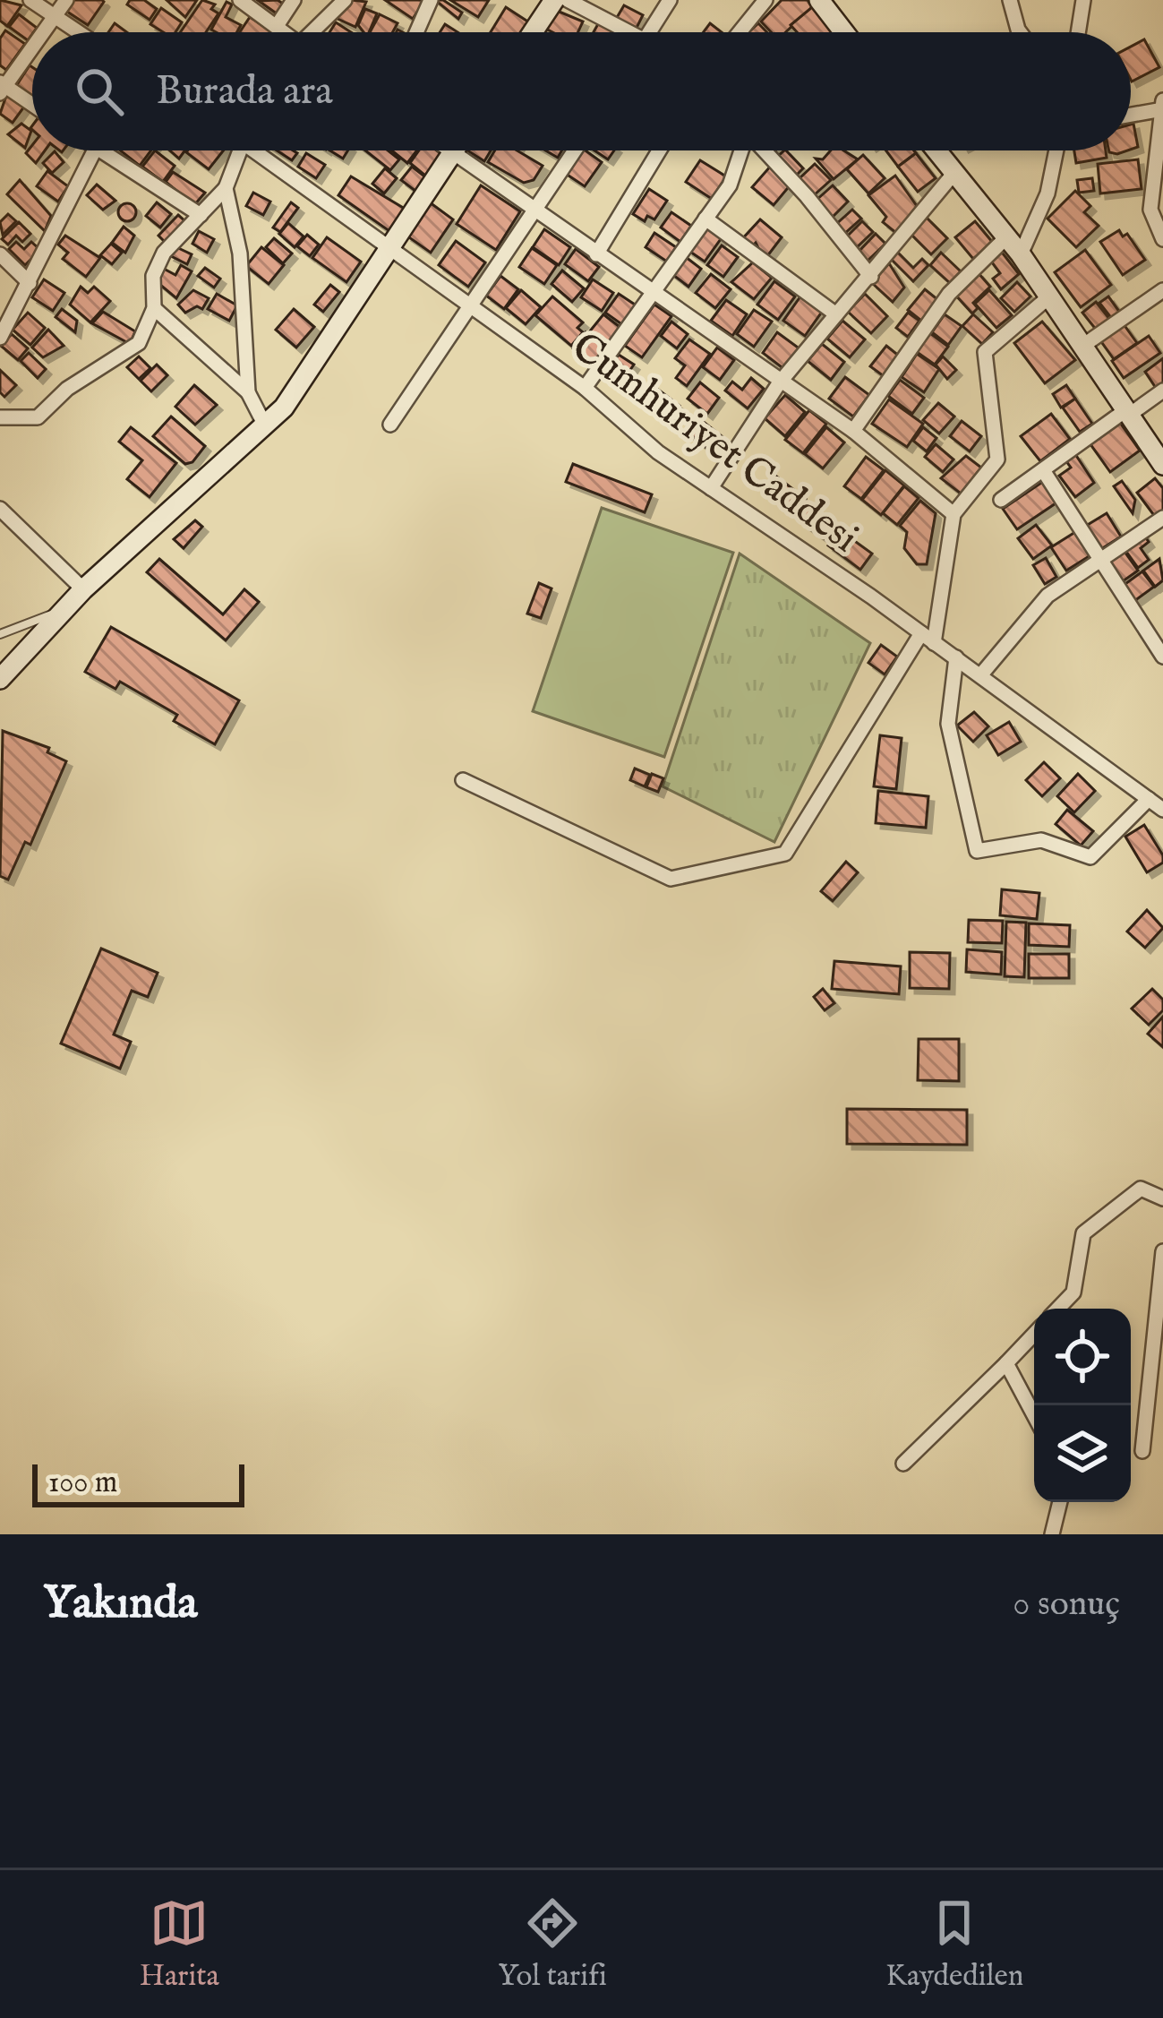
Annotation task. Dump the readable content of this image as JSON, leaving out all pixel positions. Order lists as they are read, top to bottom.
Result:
{
  "streets": {
    "street": ["Cumhuriyet Caddesi"]
  },
  "scale_bar": "100 m",
  "page": {
    "search": "Burada ara",
    "scale": "100 m",
    "heading": ["Yakında", "0 sonuç"],
    "nav": ["Harita", "Yol tarifi", "Kaydedilen"]
  }
}
